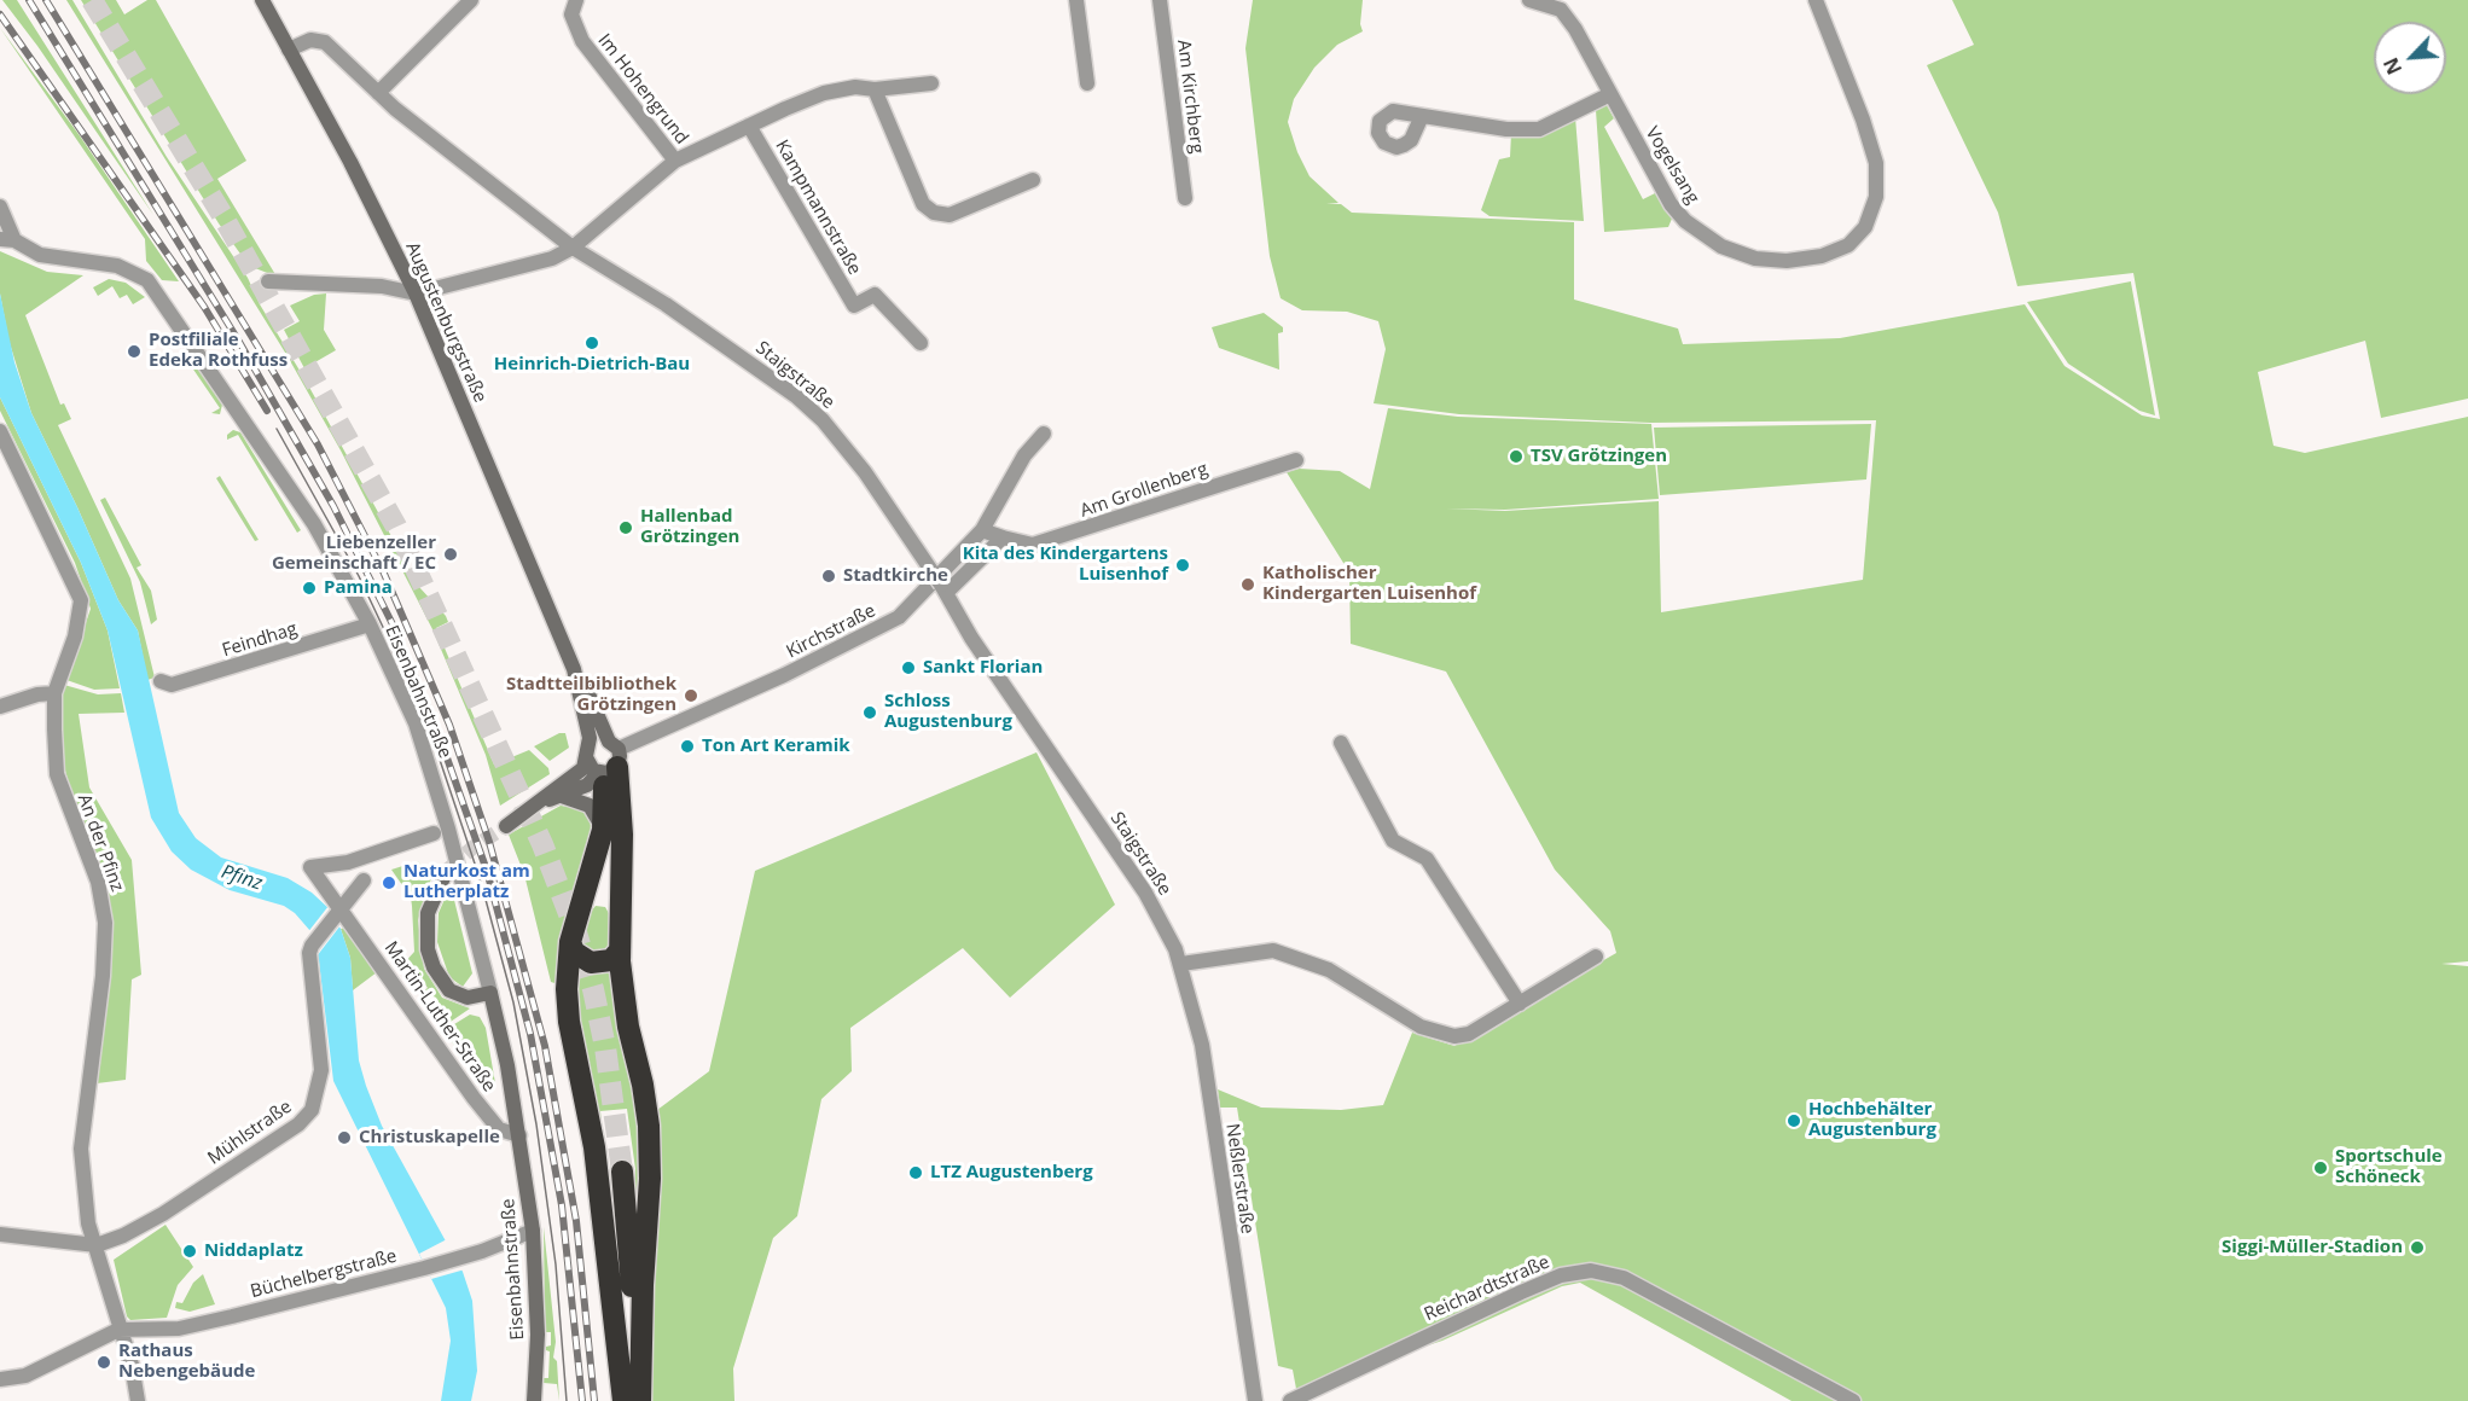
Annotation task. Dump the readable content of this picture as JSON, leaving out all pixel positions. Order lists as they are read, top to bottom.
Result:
{
  "streets": {
    "street": [
      "Im Hohengrund",
      "Am Kirchberg",
      "Vogelsang",
      "Kampmannstraße",
      "Augustenburgstraße",
      "Staigstraße",
      "Am Grollenberg",
      "Kirchstraße",
      "Feindhag",
      "Eisenbahnstraße",
      "An der Pfinz",
      "Martin-Luther-Straße",
      "Mühlstraße",
      "Neßlerstraße",
      "Büchelbergstraße",
      "Reichardtstraße"
    ]
  },
  "crossings": [
    ["Im Hohengrund", "Kampmannstraße"],
    ["Kampmannstraße", "Augustenburgstraße"],
    ["Kampmannstraße", "Staigstraße"],
    ["Augustenburgstraße", "Staigstraße"],
    ["Augustenburgstraße", "Kirchstraße"],
    ["Staigstraße", "Neßlerstraße"],
    ["Feindhag", "Eisenbahnstraße"],
    ["Eisenbahnstraße", "Martin-Luther-Straße"],
    ["Eisenbahnstraße", "Büchelbergstraße"],
    ["An der Pfinz", "Mühlstraße"],
    ["An der Pfinz", "Büchelbergstraße"],
    ["Martin-Luther-Straße", "Mühlstraße"]
  ],
  "water": ["Pfinz"],
  "places": [
    "Heinrich-Dietrich-Bau",
    "Postfiliale Edeka Rothfuss",
    "TSV Grötzingen",
    "Hallenbad Grötzingen",
    "Liebenzeller Gemeinschaft / EC",
    "Kita des Kindergartens Luisenhof",
    "Stadtkirche",
    "Katholischer Kindergarten Luisenhof",
    "Pamina",
    "Sankt Florian",
    "Stadtteilbibliothek Grötzingen",
    "Schloss Augustenburg",
    "Ton Art Keramik",
    "Naturkost am Lutherplatz",
    "Hochbehälter Augustenburg",
    "Christuskapelle",
    "Sportschule Schöneck",
    "LTZ Augustenberg",
    "Siggi-Müller-Stadion",
    "Niddaplatz",
    "Rathaus Nebengebäude"
  ],
  "north": "bottom left"
}
